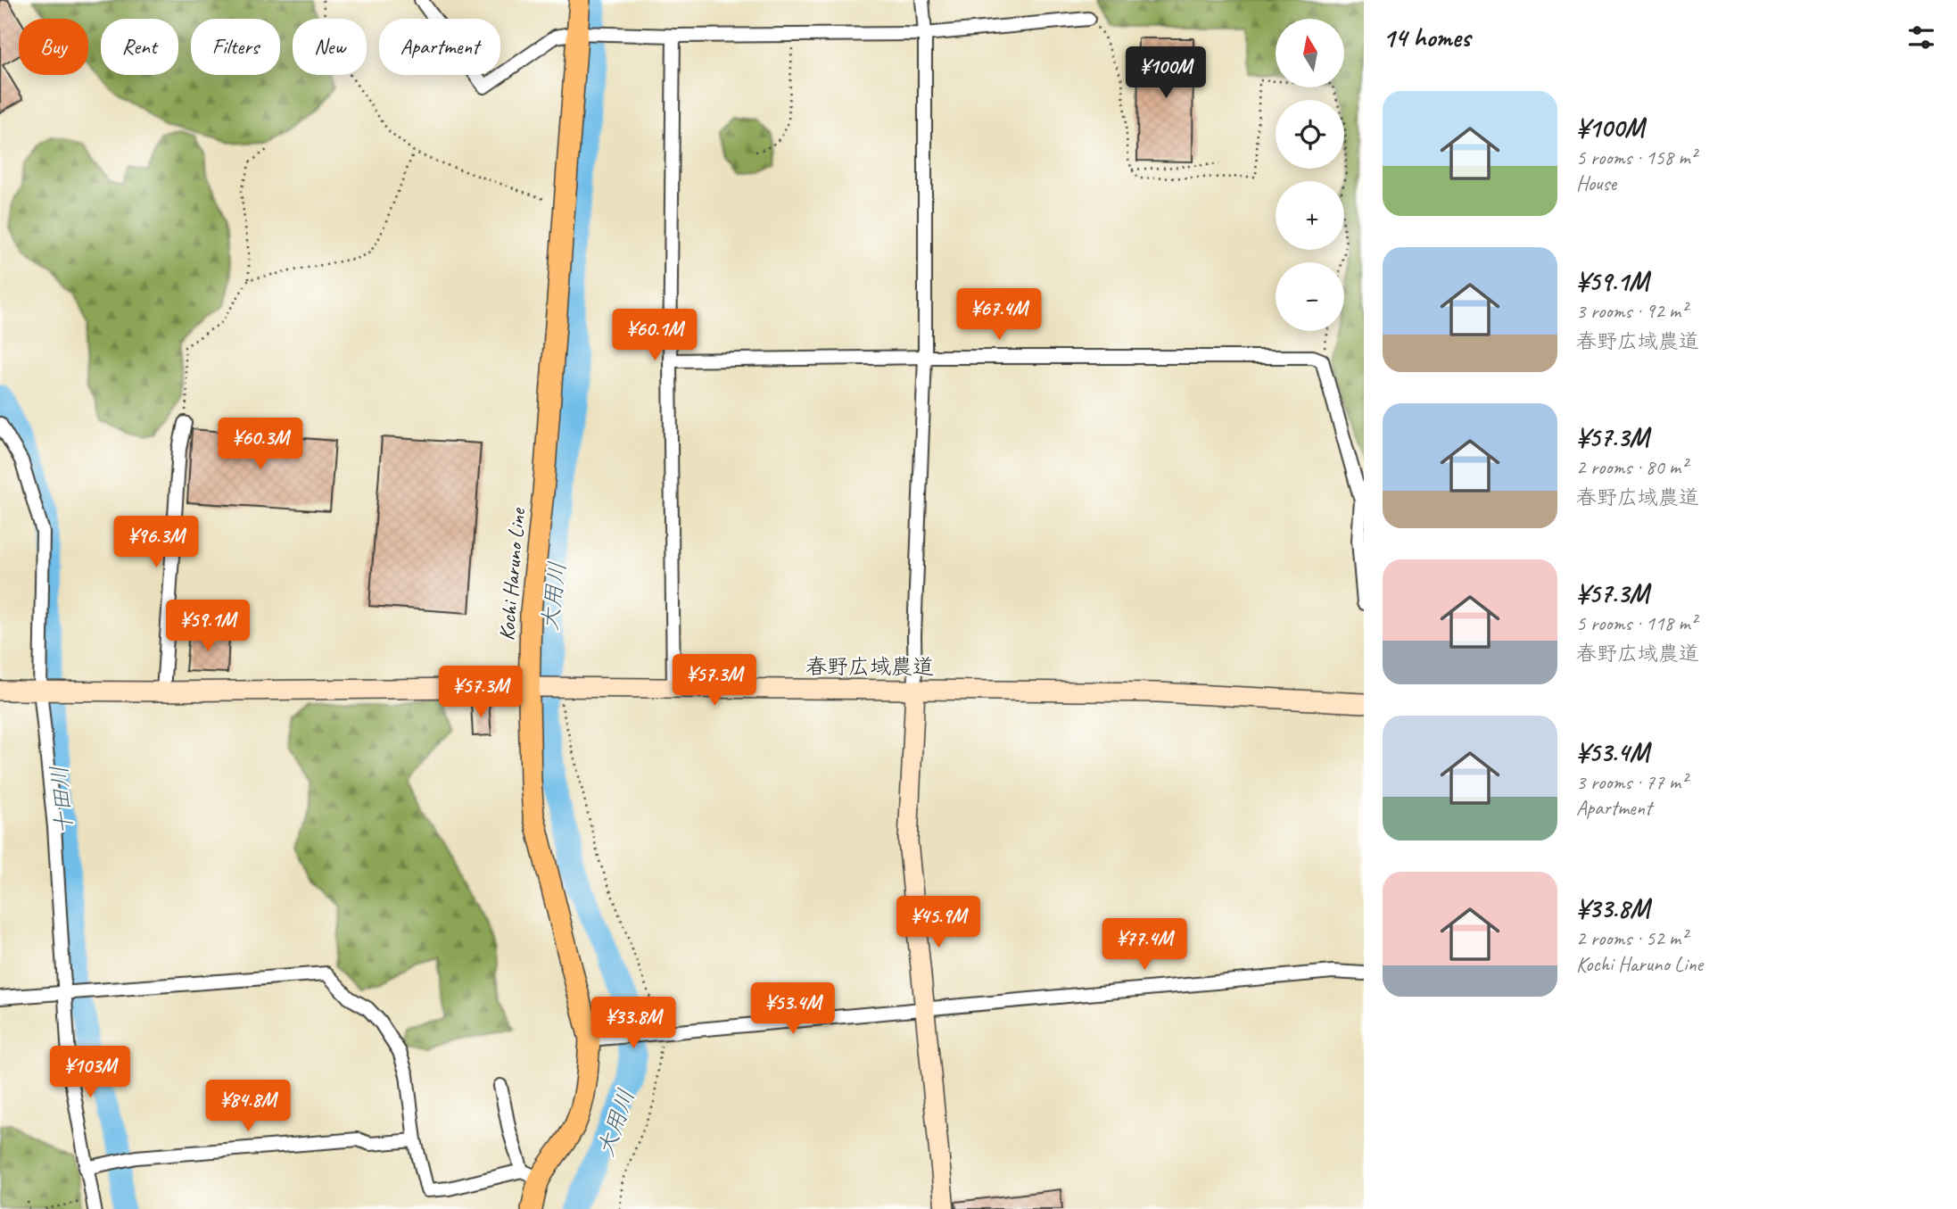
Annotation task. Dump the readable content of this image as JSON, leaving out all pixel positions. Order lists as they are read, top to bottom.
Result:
{
  "streets": {
    "main road": ["Kochi Haruno Line"],
    "street": ["春野広域農道"]
  },
  "crossings": [
    ["Kochi Haruno Line", "春野広域農道"]
  ],
  "water": ["大用川", "十田川"],
  "north": "top",
  "page": {
    "heading": "14 homes",
    "map_buttons": ["+", "−"],
    "chip": [
      "Buy",
      "Rent",
      "Filters",
      "New",
      "Apartment"
    ],
    "price": [
      "¥100M",
      "¥67.4M",
      "¥60.1M",
      "¥60.3M",
      "¥96.3M",
      "¥59.1M",
      "¥57.3M",
      "¥57.3M",
      "¥45.9M",
      "¥77.4M",
      "¥53.4M",
      "¥33.8M",
      "¥103M",
      "¥84.8M"
    ],
    "list": [
      {
        "name": "¥100M",
        "note": "5 rooms · 158 m² · House"
      },
      {
        "name": "¥59.1M",
        "note": "3 rooms · 92 m² · 春野広域農道"
      },
      {
        "name": "¥57.3M",
        "note": "2 rooms · 80 m² · 春野広域農道"
      },
      {
        "name": "¥57.3M",
        "note": "5 rooms · 118 m² · 春野広域農道"
      },
      {
        "name": "¥53.4M",
        "note": "3 rooms · 77 m² · Apartment"
      },
      {
        "name": "¥33.8M",
        "note": "2 rooms · 52 m² · Kochi Haruno Line"
      }
    ]
  }
}
